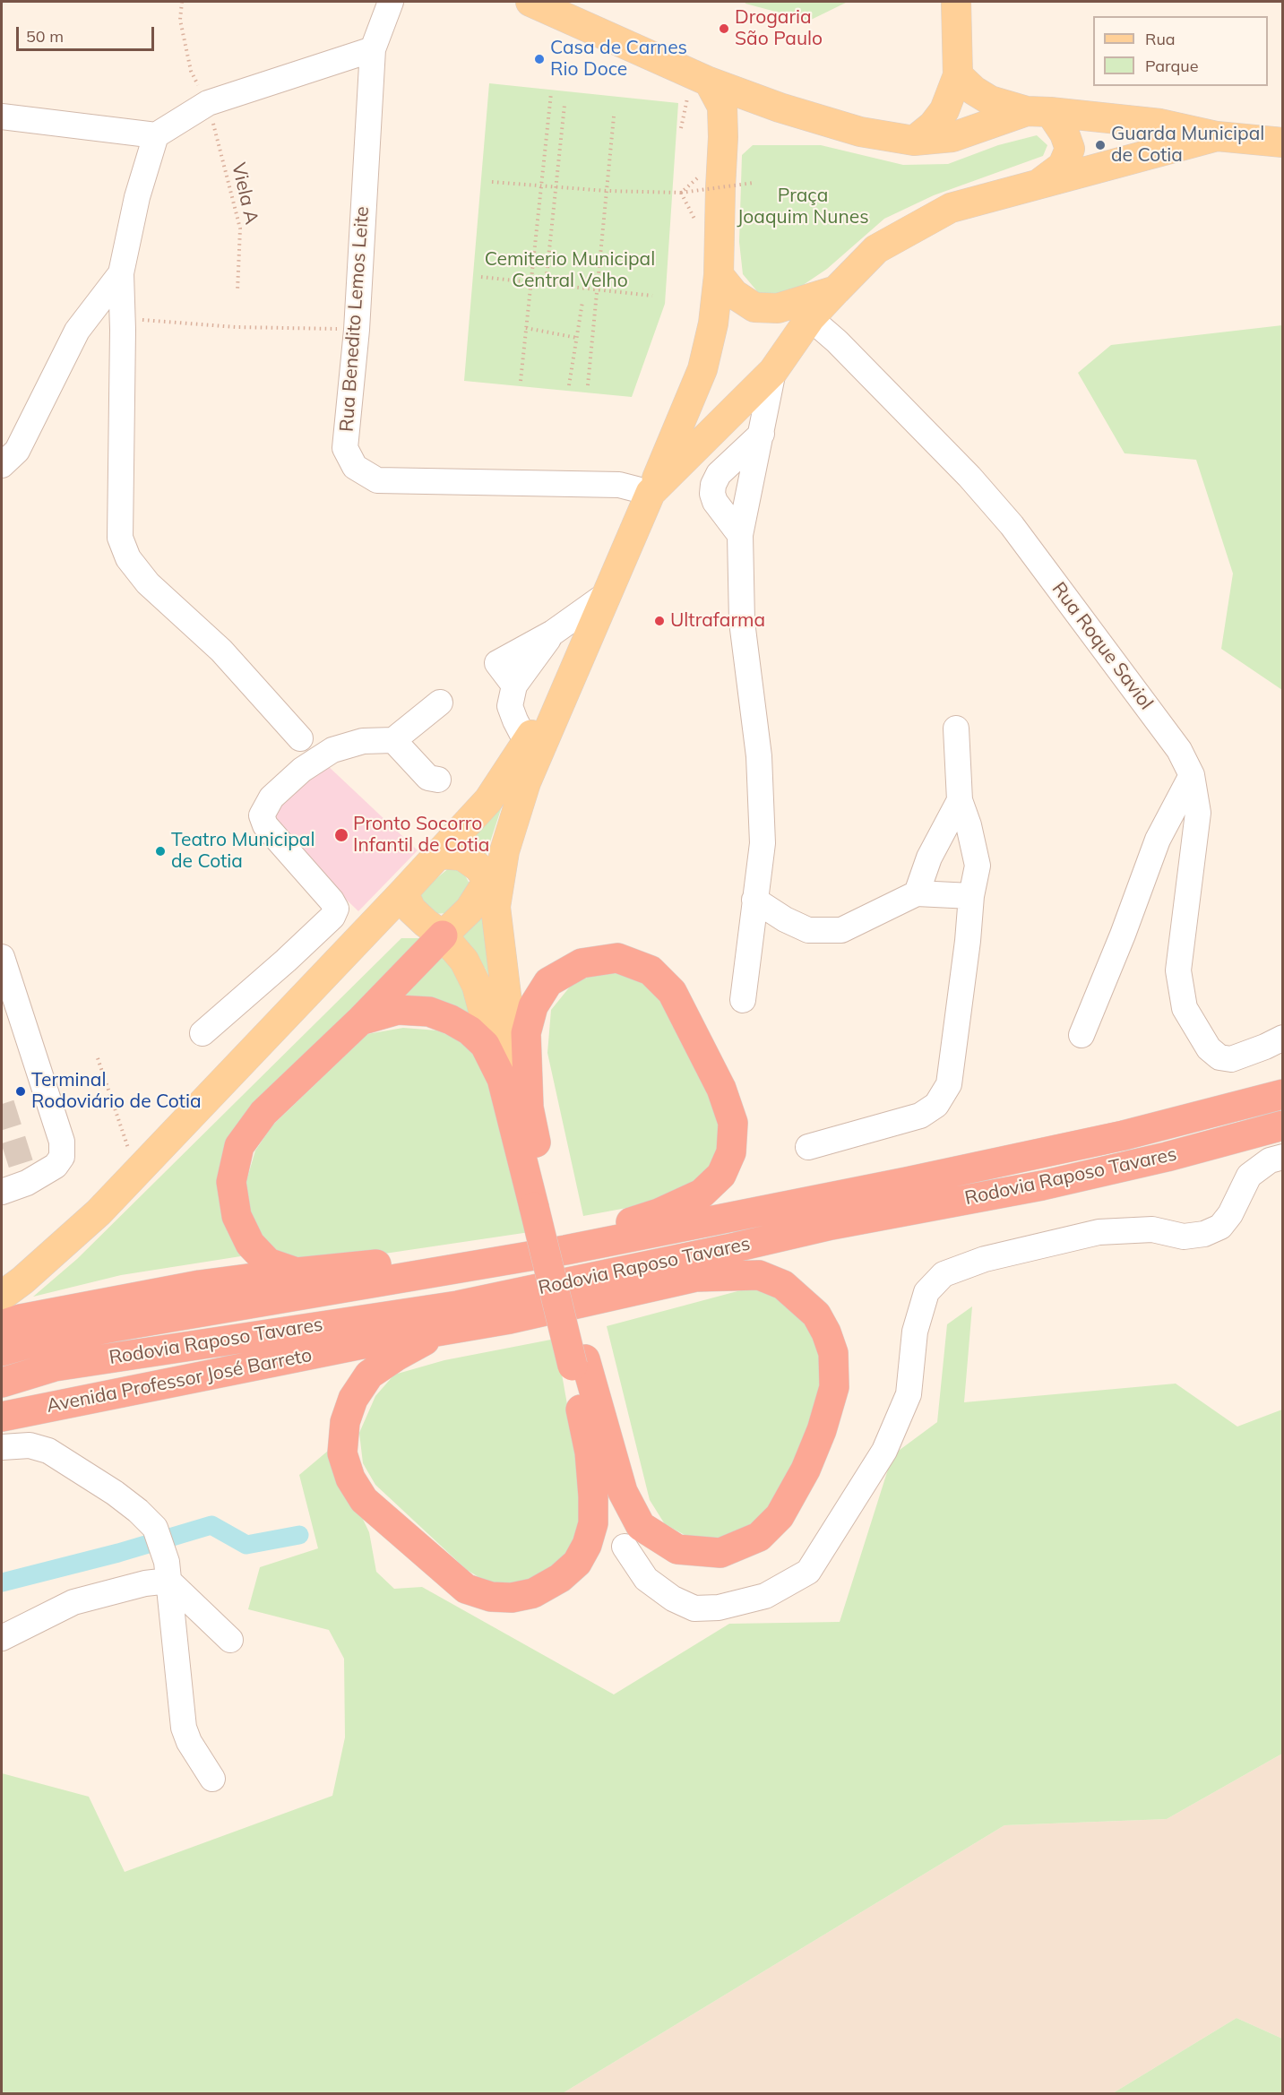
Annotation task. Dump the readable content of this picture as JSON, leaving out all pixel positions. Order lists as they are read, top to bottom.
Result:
{
  "streets": {
    "highway": ["Rodovia Raposo Tavares", "Avenida Professor José Barreto"],
    "street": ["Rua Benedito Lemos Leite", "Rua Roque Saviol"],
    "path": ["Viela A"]
  },
  "crossings": [
    ["Rodovia Raposo Tavares", "Avenida Professor José Barreto"]
  ],
  "parks": ["Praça Joaquim Nunes", "Cemiterio Municipal Central Velho"],
  "places": [
    "Drogaria São Paulo",
    "Casa de Carnes Rio Doce",
    "Guarda Municipal de Cotia",
    "Ultrafarma",
    "Pronto Socorro Infantil de Cotia",
    "Teatro Municipal de Cotia",
    "Terminal Rodoviário de Cotia"
  ],
  "legend": ["Rua", "Parque"],
  "scale_bar": "50 m"
}
